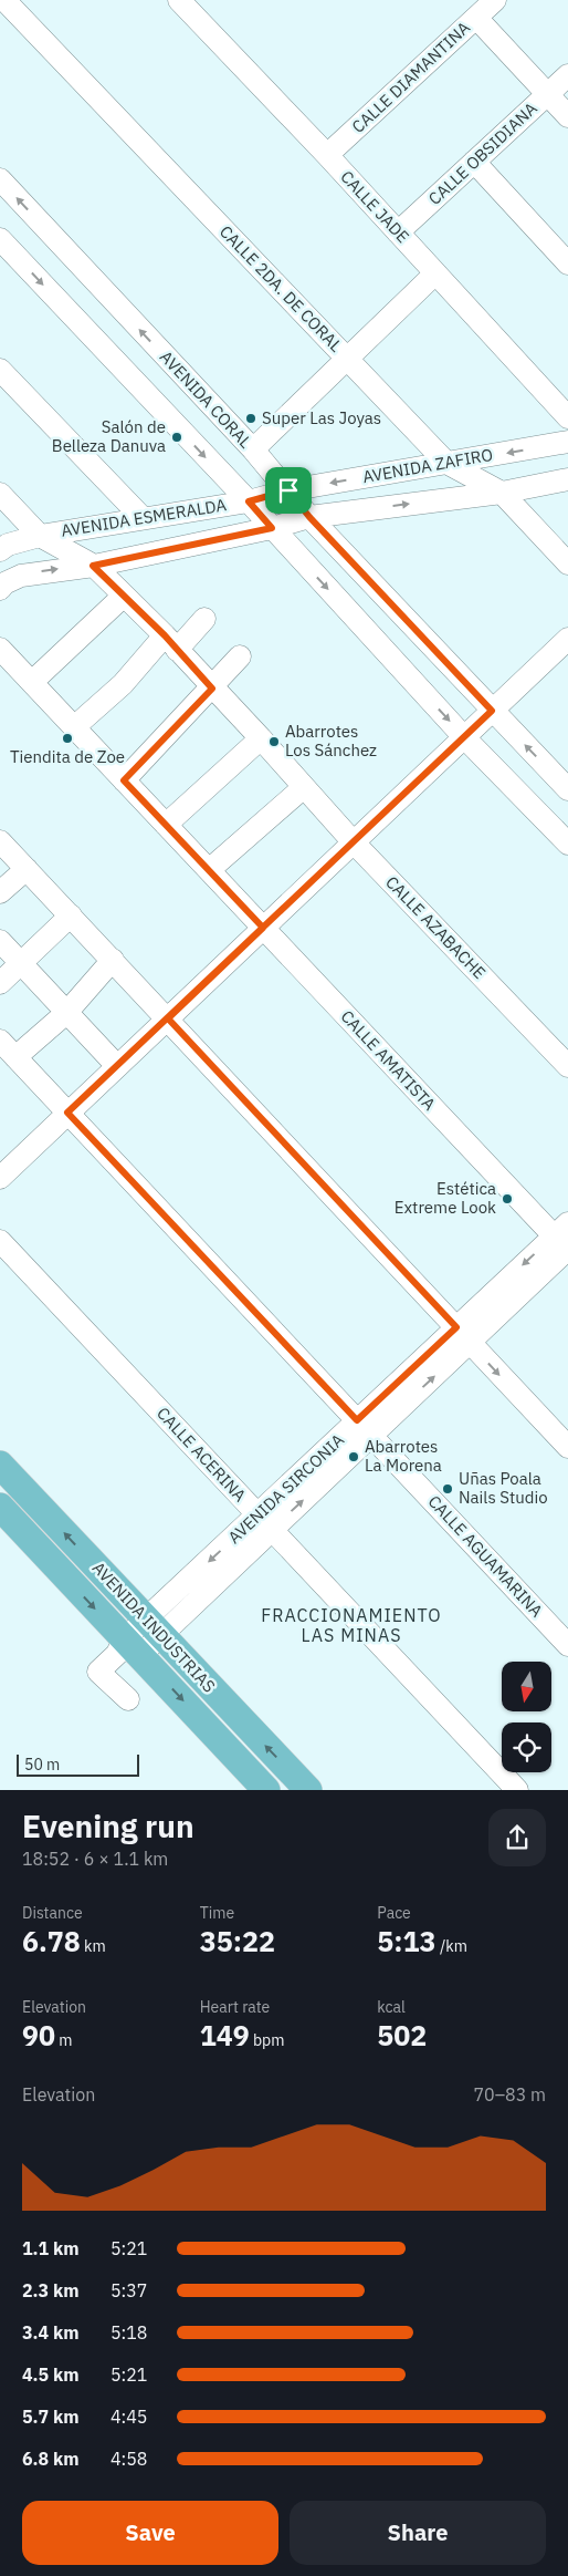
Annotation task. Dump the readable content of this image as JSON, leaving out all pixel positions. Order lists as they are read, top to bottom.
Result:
{
  "streets": {
    "main road": ["AVENIDA INDUSTRIAS"],
    "street": [
      "CALLE DIAMANTINA",
      "CALLE OBSIDIANA",
      "CALLE JADE",
      "CALLE 2DA. DE CORAL",
      "AVENIDA CORAL",
      "AVENIDA ZAFIRO",
      "AVENIDA ESMERALDA",
      "CALLE AZABACHE",
      "CALLE AMATISTA",
      "CALLE ACERINA",
      "AVENIDA SIRCONIA",
      "CALLE AGUAMARINA"
    ]
  },
  "crossings": [
    ["CALLE DIAMANTINA", "CALLE JADE"],
    ["CALLE OBSIDIANA", "CALLE JADE"],
    ["CALLE 2DA. DE CORAL", "AVENIDA ZAFIRO"],
    ["AVENIDA CORAL", "AVENIDA ZAFIRO"],
    ["AVENIDA CORAL", "AVENIDA ESMERALDA"],
    ["AVENIDA ZAFIRO", "AVENIDA ESMERALDA"],
    ["AVENIDA ESMERALDA", "CALLE AZABACHE"],
    ["CALLE AMATISTA", "AVENIDA SIRCONIA"],
    ["CALLE ACERINA", "AVENIDA SIRCONIA"],
    ["AVENIDA SIRCONIA", "CALLE AGUAMARINA"],
    ["AVENIDA SIRCONIA", "AVENIDA INDUSTRIAS"]
  ],
  "districts": ["FRACCIONAMIENTO LAS MINAS"],
  "places": [
    "Super Las Joyas",
    "Salón de Belleza Danuva",
    "Tiendita de Zoe",
    "Abarrotes Los Sánchez",
    "Estética Extreme Look",
    "Abarrotes La Morena",
    "Uñas Poala Nails Studio"
  ],
  "scale_bar": "50 m",
  "north": "bottom",
  "page": {
    "scale": "50 m",
    "heading": ["Evening run", "18:52 · 6 × 1.1 km"],
    "stats": [
      ["Distance", "6.78 km"],
      ["Time", "35:22"],
      ["Pace", "5:13 /km"],
      ["Elevation", "90 m"],
      ["Heart rate", "149 bpm"],
      ["kcal", "502"]
    ],
    "chart": ["Elevation", "70–83 m"],
    "list": [
      {
        "name": "1.1 km",
        "note": "5:21"
      },
      {
        "name": "2.3 km",
        "note": "5:37"
      },
      {
        "name": "3.4 km",
        "note": "5:18"
      },
      {
        "name": "4.5 km",
        "note": "5:21"
      },
      {
        "name": "5.7 km",
        "note": "4:45"
      },
      {
        "name": "6.8 km",
        "note": "4:58"
      }
    ],
    "buttons": ["Save", "Share"]
  }
}
